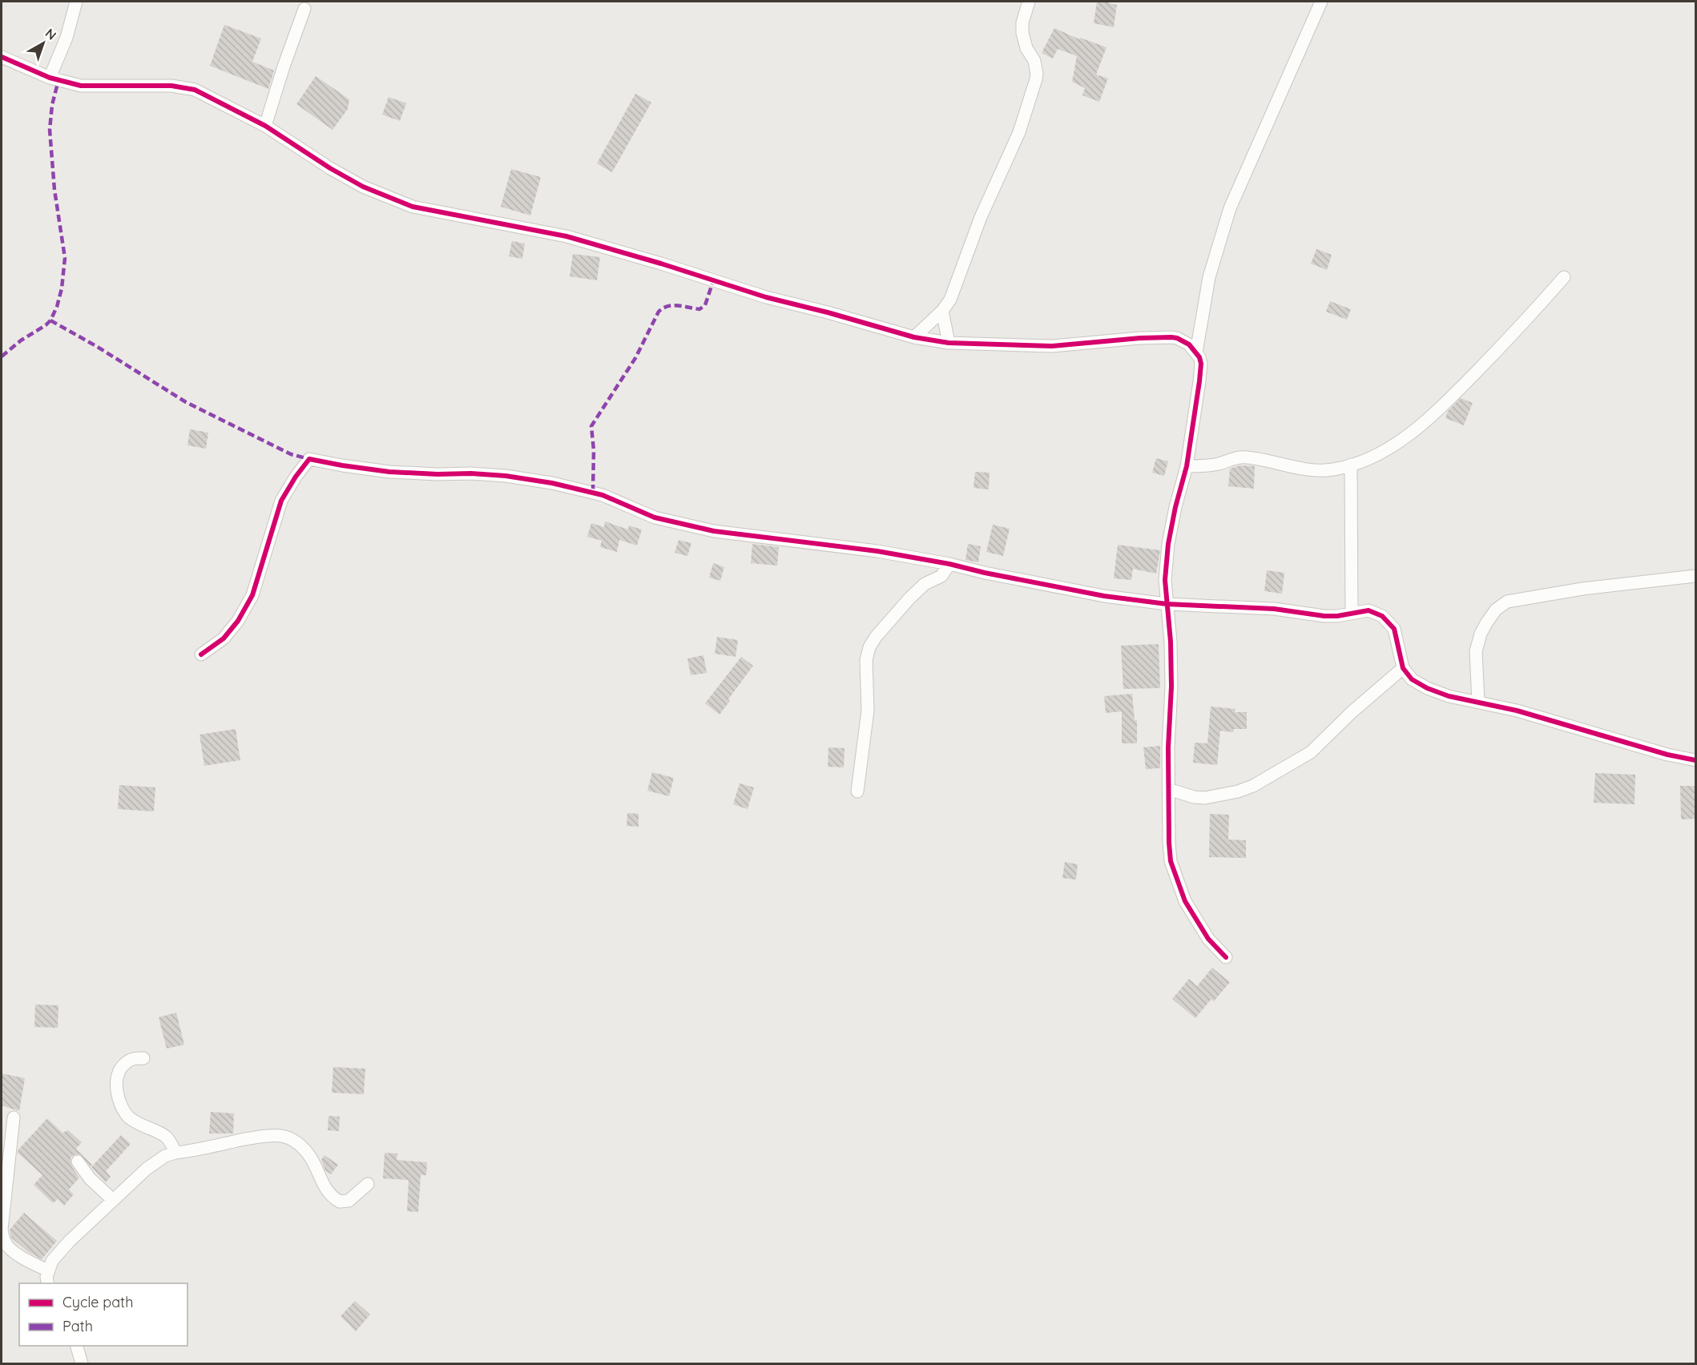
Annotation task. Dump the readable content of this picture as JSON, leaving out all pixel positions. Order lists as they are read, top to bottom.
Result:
{
  "legend": ["Cycle path", "Path"],
  "north": "top right"
}
